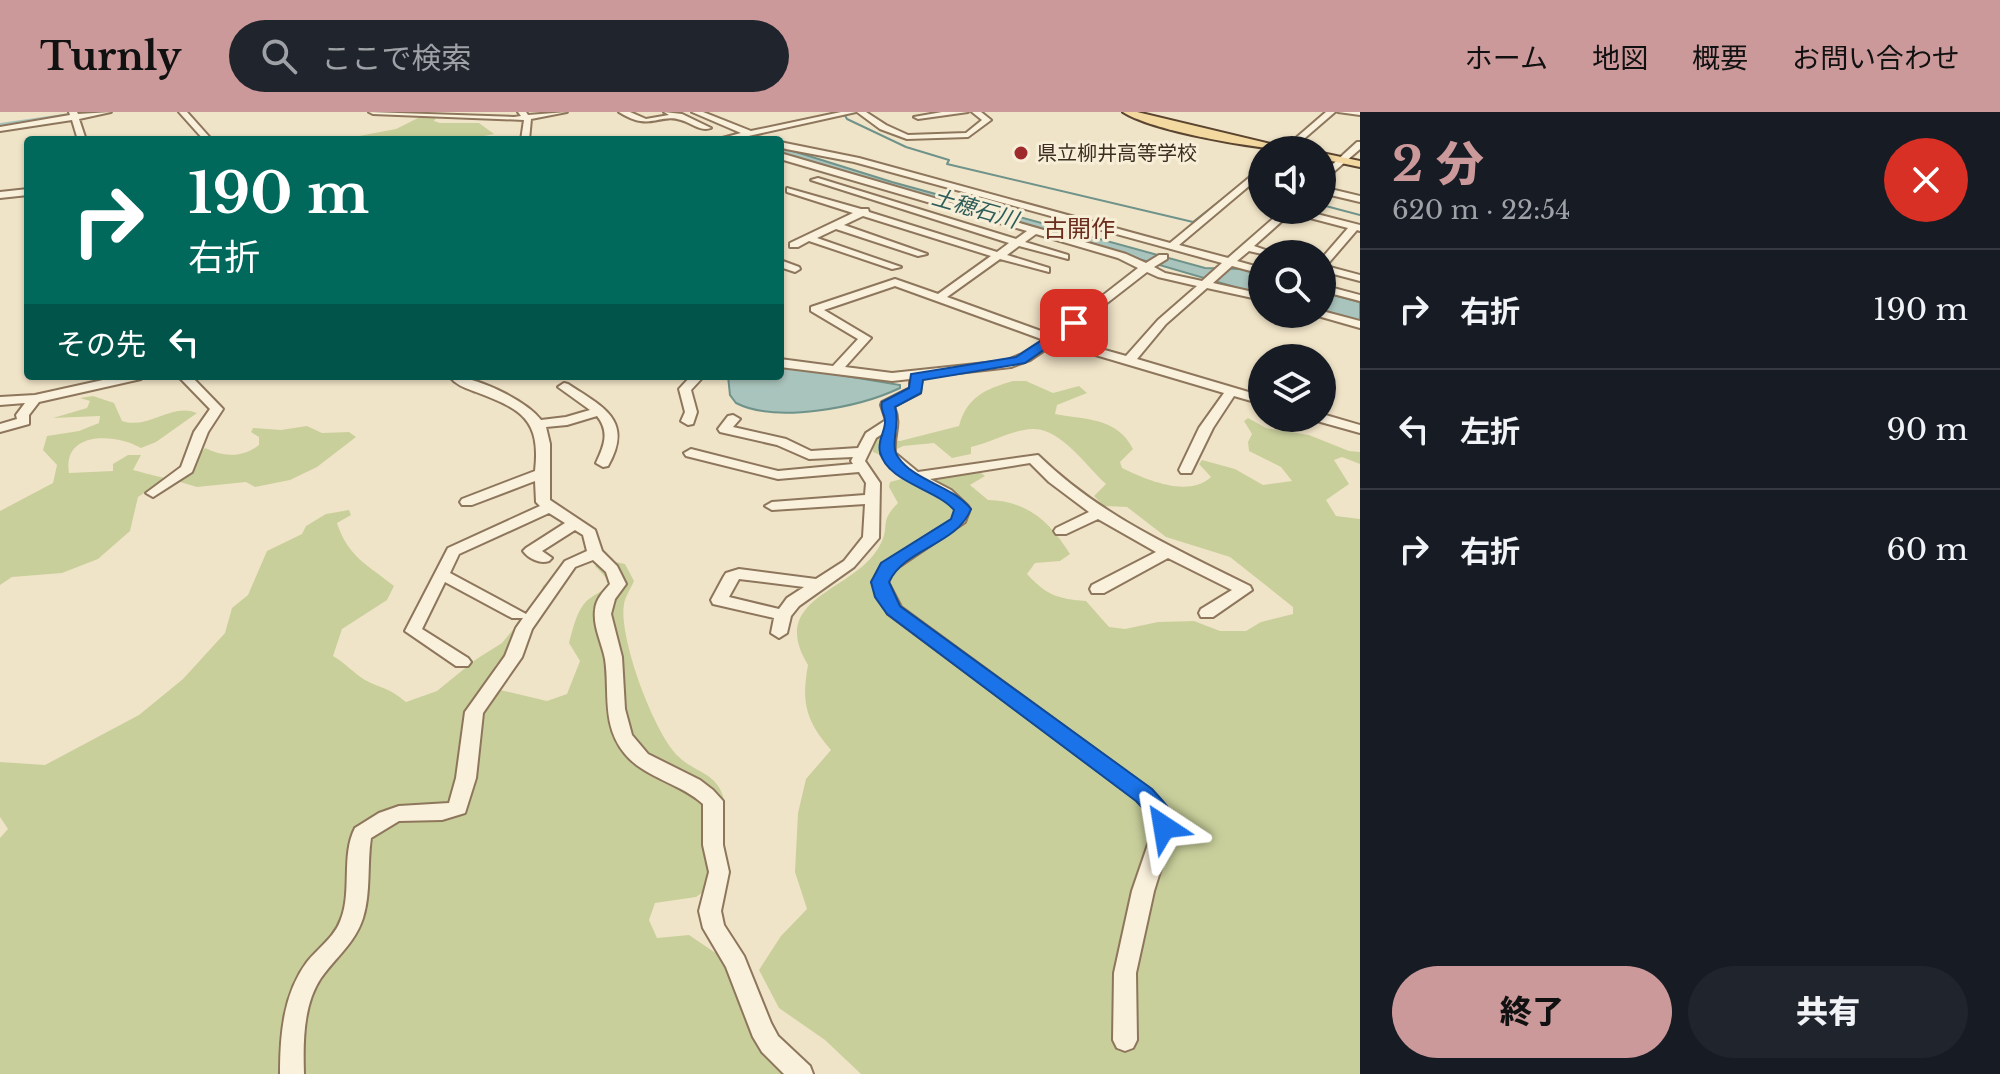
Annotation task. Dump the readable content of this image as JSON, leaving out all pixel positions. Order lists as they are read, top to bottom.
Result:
{
  "districts": ["古開作"],
  "water": ["土穂石川"],
  "places": ["県立柳井高等学校"],
  "page": {
    "header": "Turnly",
    "search": "ここで検索",
    "nav": [
      "ホーム",
      "地図",
      "概要",
      "お問い合わせ"
    ],
    "heading": ["2 分", "620 m · 22:54"],
    "turn": ["190 m", "右折"],
    "list": [
      {
        "name": "右折",
        "value": "190 m"
      },
      {
        "name": "左折",
        "value": "90 m"
      },
      {
        "name": "右折",
        "value": "60 m"
      }
    ],
    "then": "その先",
    "buttons": ["終了", "共有"]
  }
}
